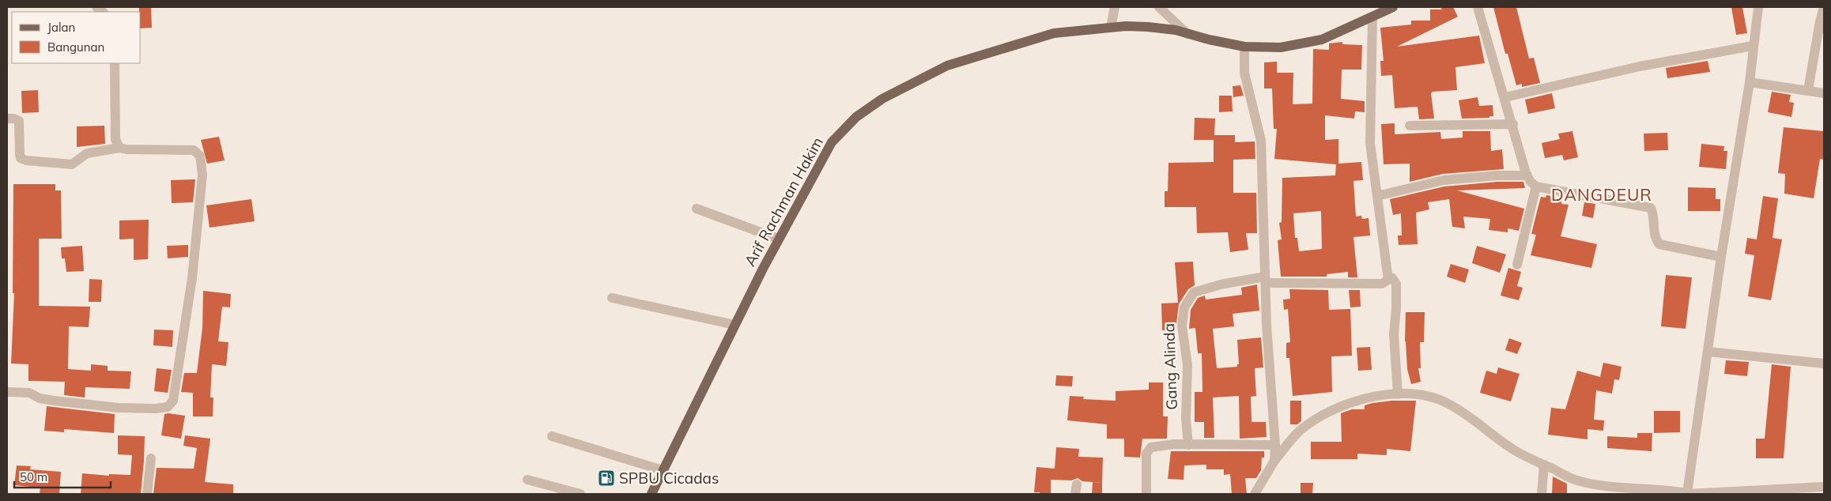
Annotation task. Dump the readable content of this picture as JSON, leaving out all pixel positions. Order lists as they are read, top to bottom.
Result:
{
  "streets": {
    "main road": ["Arif Rachman Hakim"],
    "street": ["Gang Alinda"]
  },
  "districts": ["DANGDEUR"],
  "places": {
    "fuel station": ["SPBU Cicadas"]
  },
  "legend": ["Jalan", "Bangunan"],
  "scale_bar": "50 m"
}
